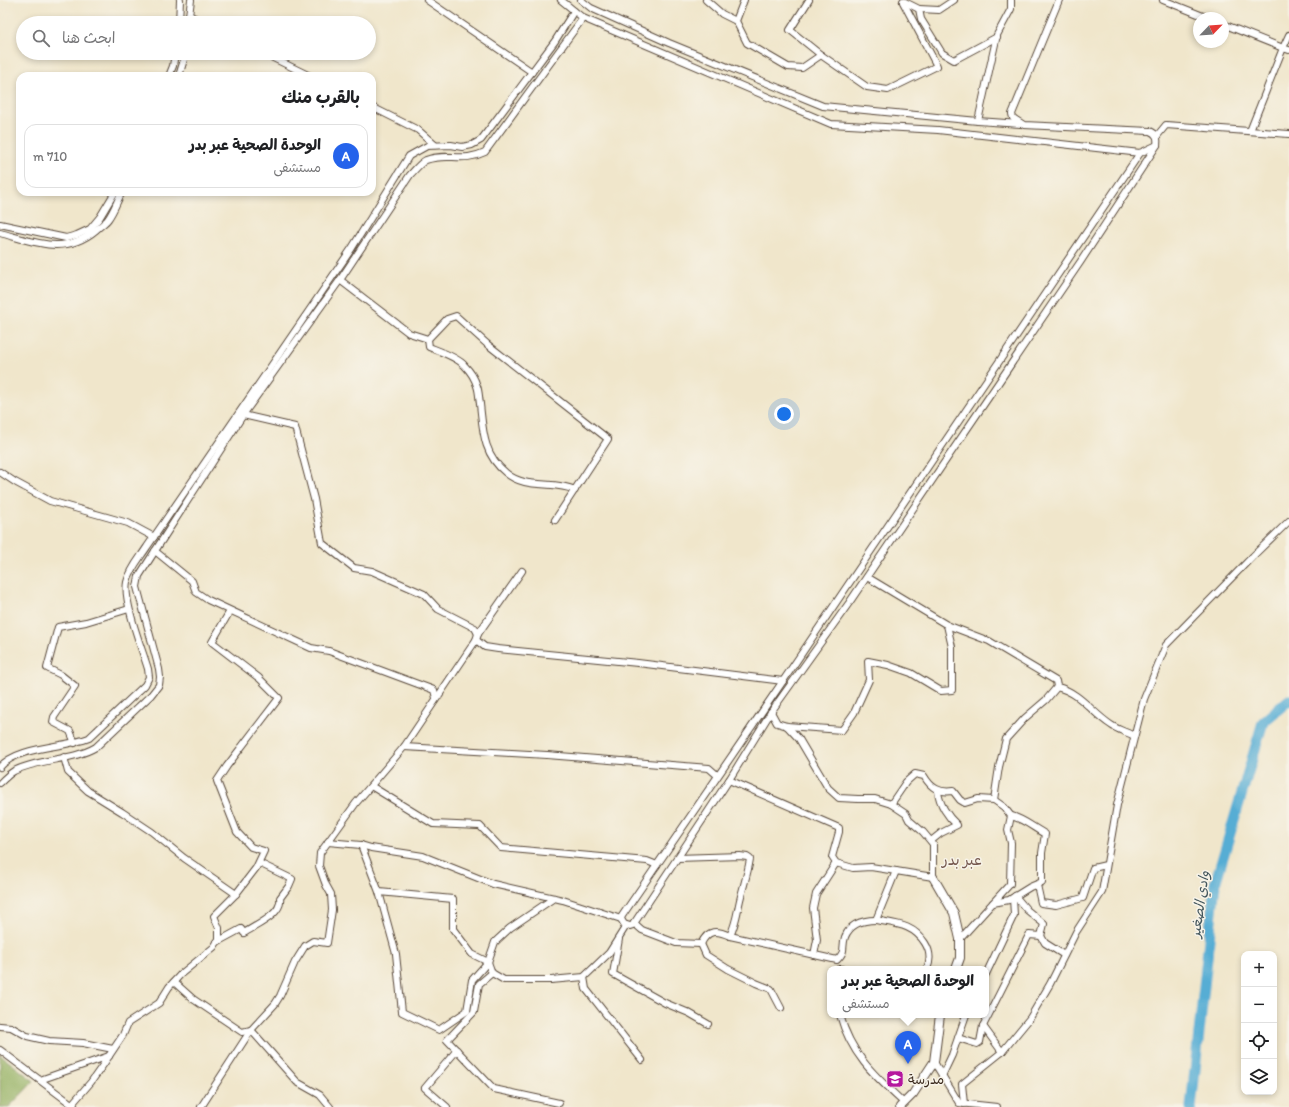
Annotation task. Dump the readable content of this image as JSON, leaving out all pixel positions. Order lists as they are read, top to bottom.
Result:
{
  "districts": ["عبر بدر"],
  "water": ["وادي الصغير"],
  "places": {
    "school or university": ["مدرسة"]
  },
  "north": "top right",
  "page": {
    "search": "ابحث هنا",
    "heading": "بالقرب منك",
    "list": [
      {
        "mark": "A",
        "name": "الوحدة الصحية عبر بدر",
        "note": "مستشفى",
        "value": "710 m"
      }
    ],
    "map_buttons": ["+", "−"],
    "popup": ["الوحدة الصحية عبر بدر", "مستشفى"],
    "pins": "A"
  }
}
